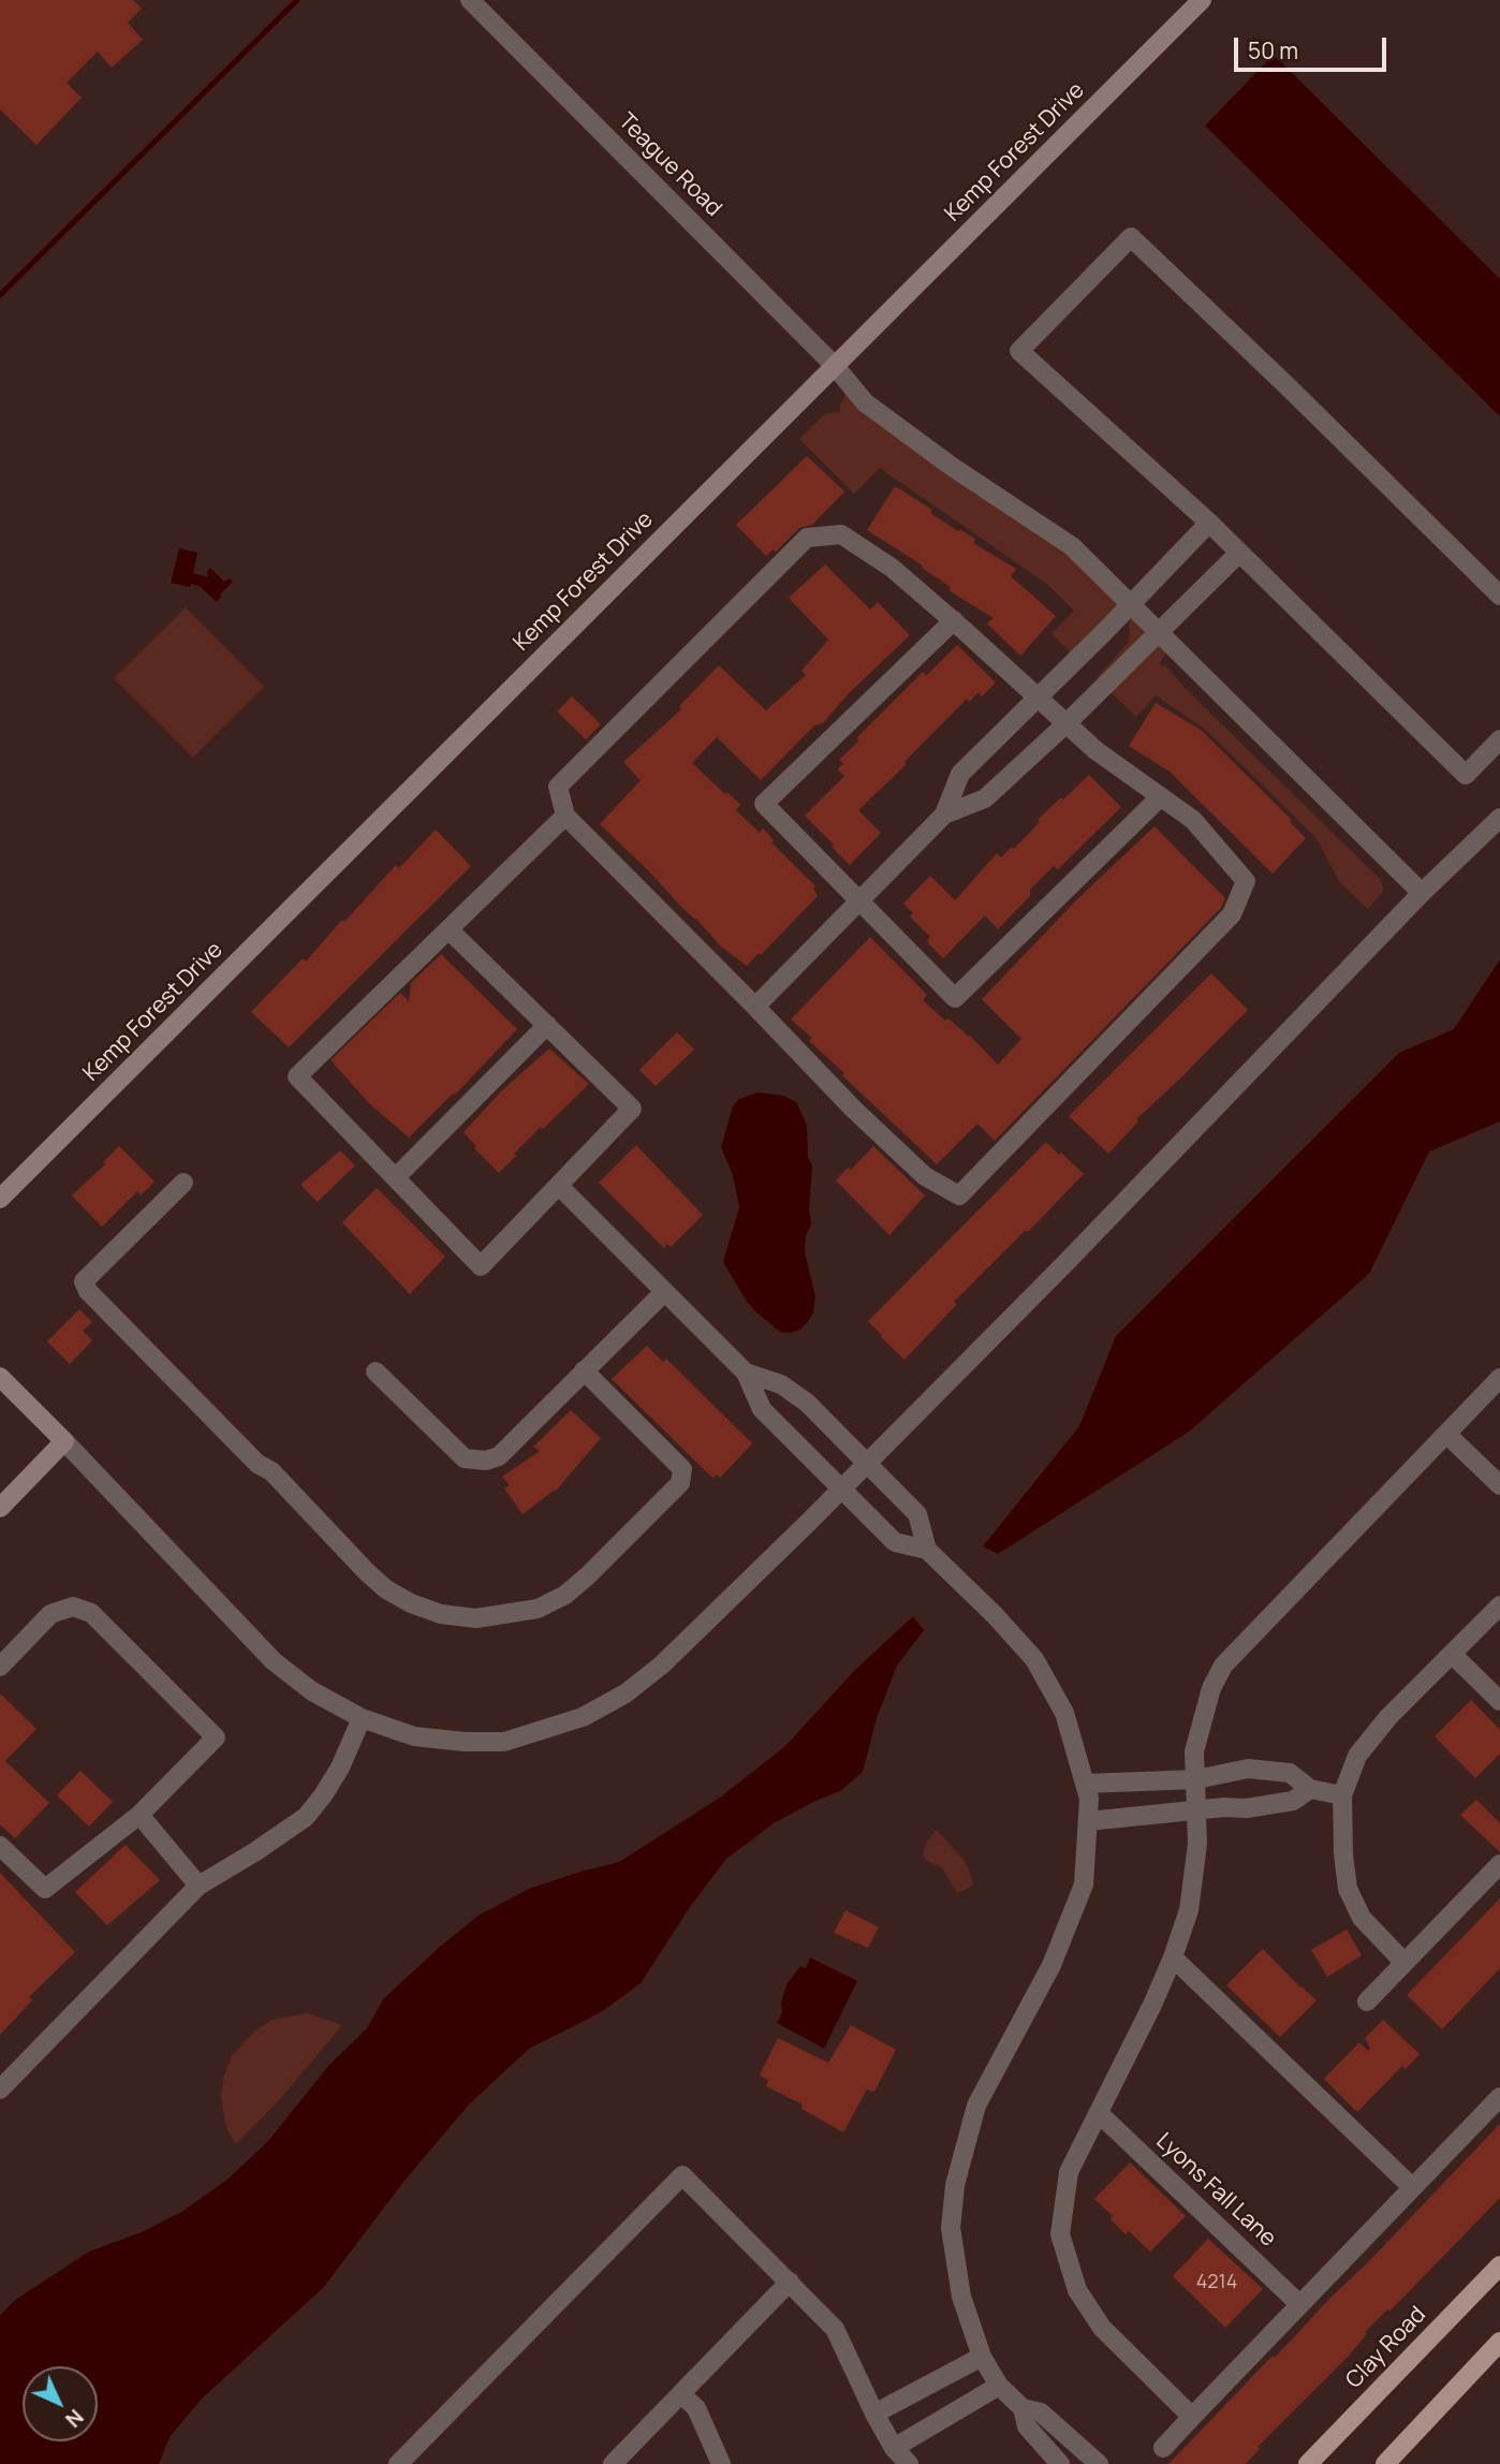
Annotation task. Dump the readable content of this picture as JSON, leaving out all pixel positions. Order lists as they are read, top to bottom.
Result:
{
  "streets": {
    "main road": ["Clay Road"],
    "street": ["Kemp Forest Drive", "Teague Road", "Lyons Fall Lane"]
  },
  "crossings": [
    ["Kemp Forest Drive", "Teague Road"]
  ],
  "house_numbers": ["4214"],
  "scale_bar": "50 m",
  "north": "bottom right"
}
